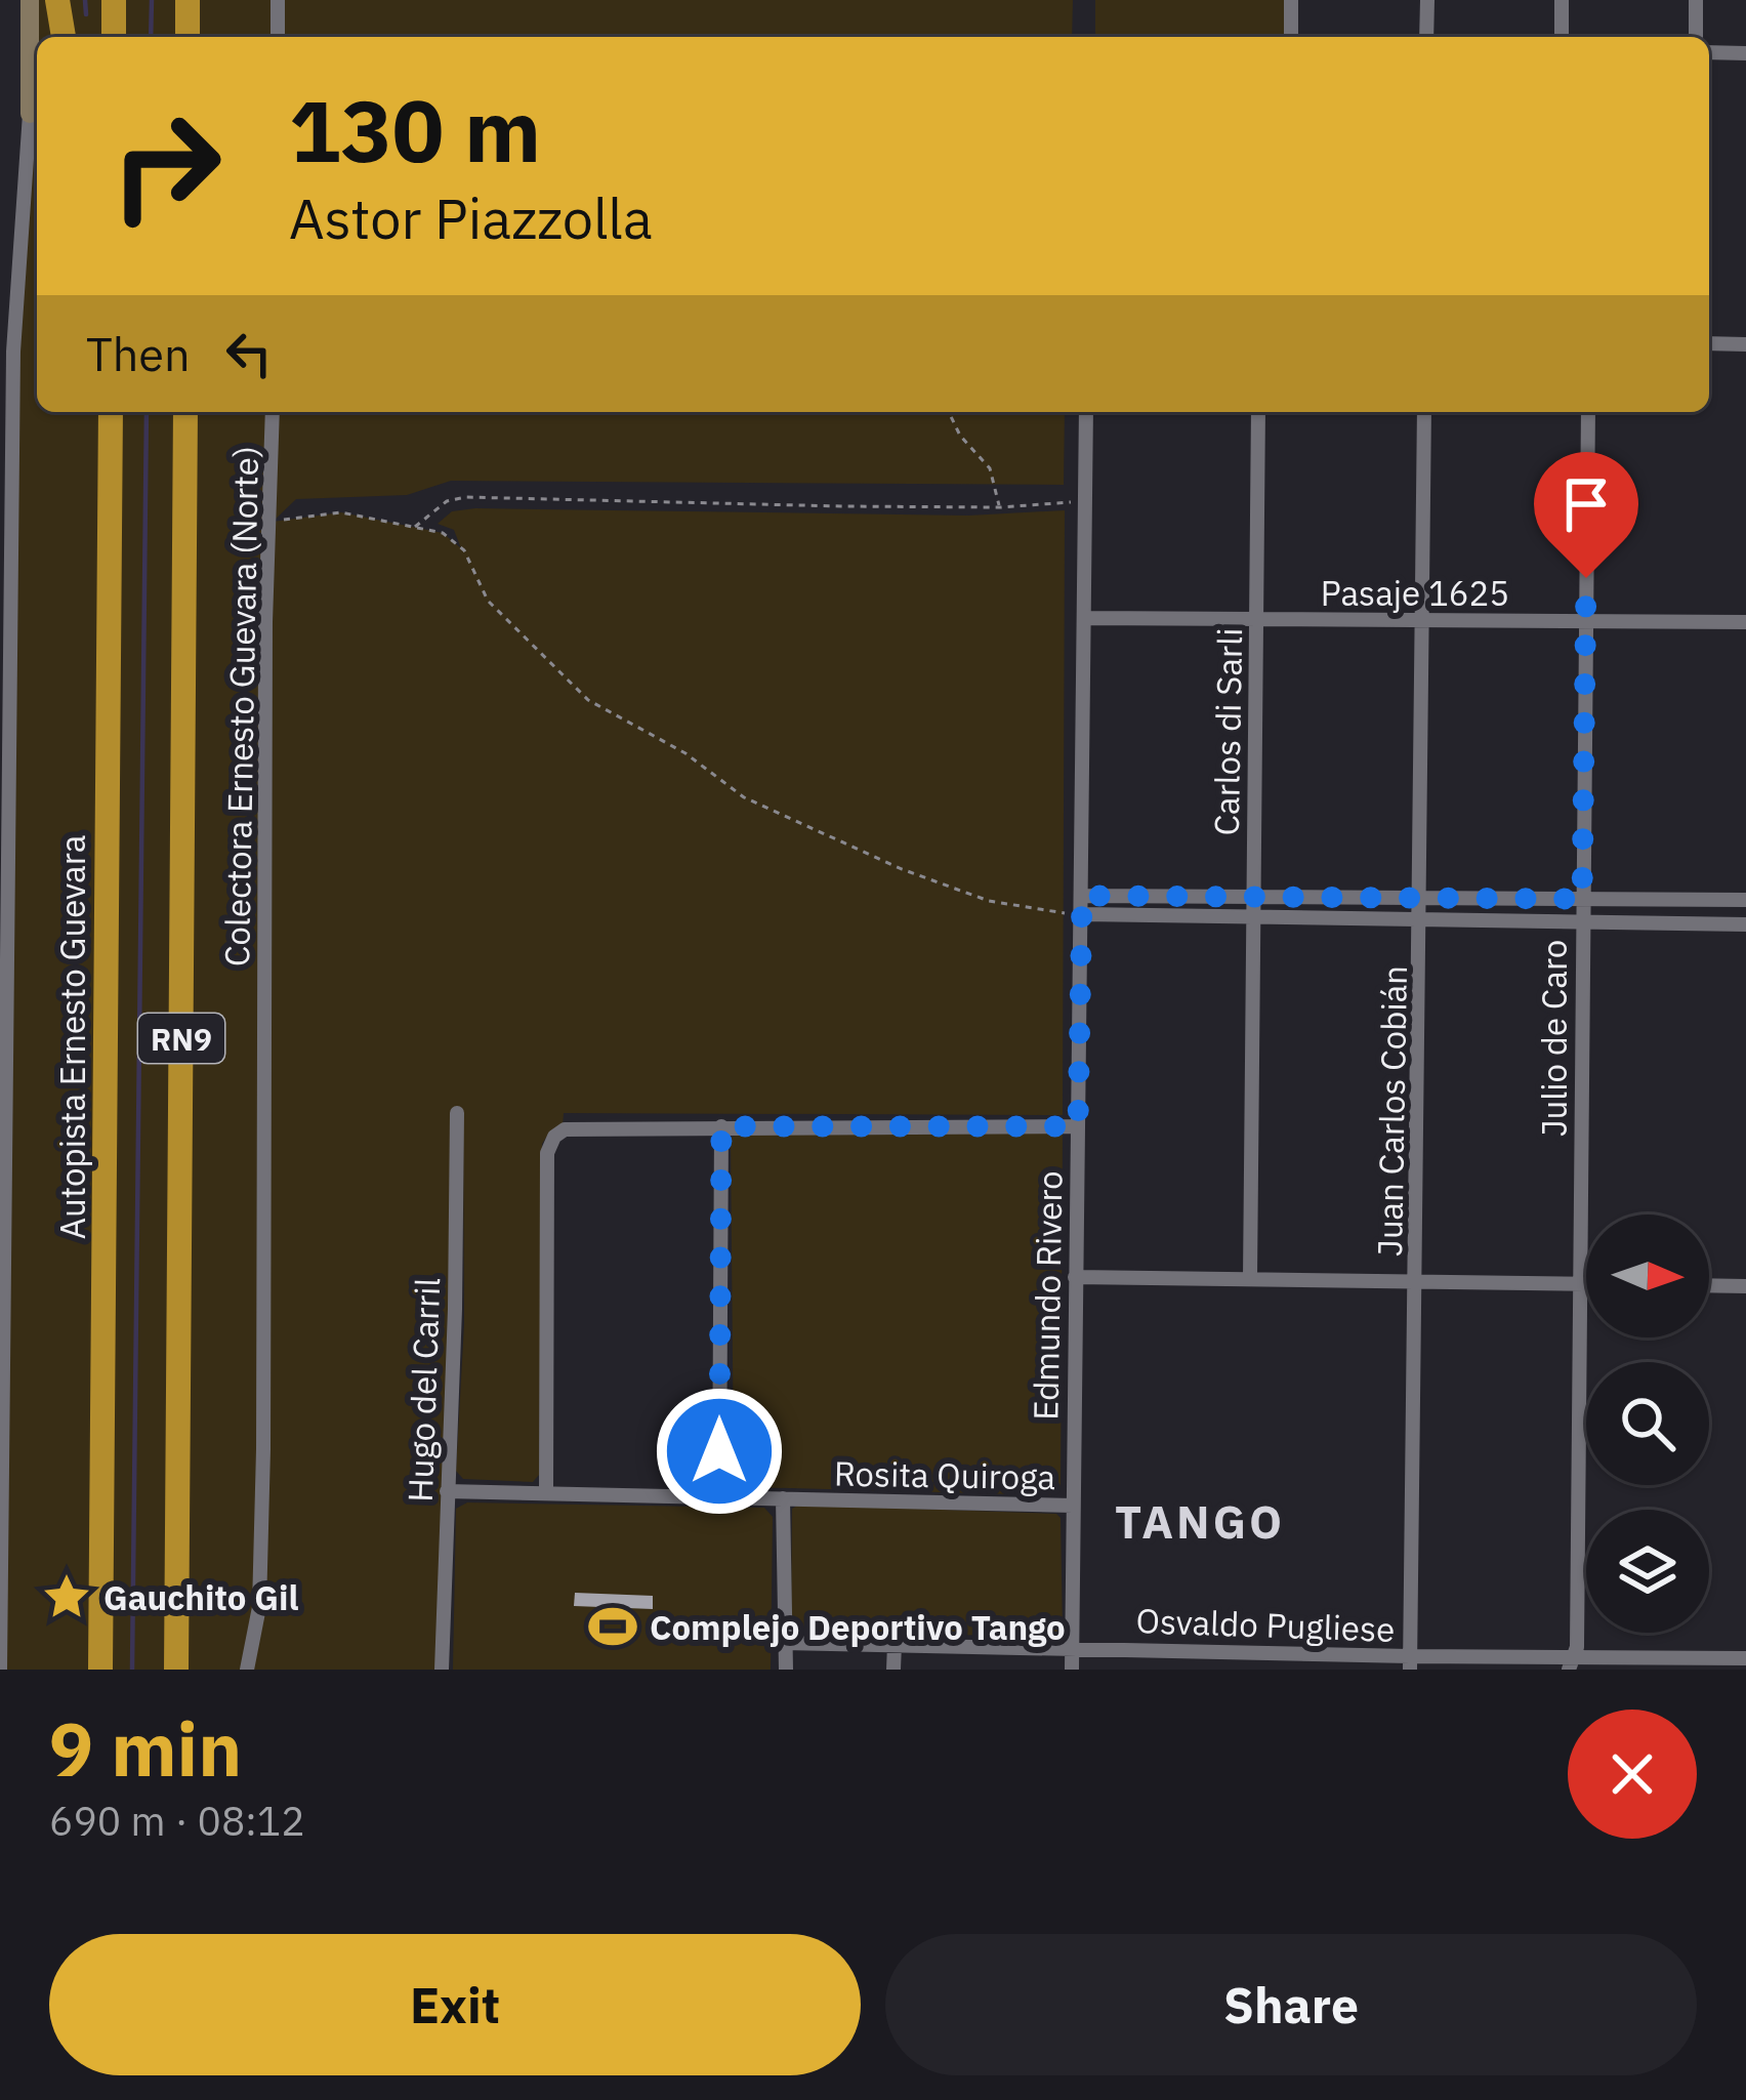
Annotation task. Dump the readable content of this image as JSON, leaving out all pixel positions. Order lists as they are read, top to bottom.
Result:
{
  "streets": {
    "highway": ["Autopista Ernesto Guevara", "RN9"],
    "street": [
      "Pasaje 1625",
      "Colectora Ernesto Guevara (Norte)",
      "Carlos di Sarli",
      "Julio de Caro",
      "Juan Carlos Cobián",
      "Edmundo Rivero",
      "Hugo del Carril",
      "Rosita Quiroga",
      "Osvaldo Pugliese"
    ]
  },
  "crossings": [
    ["Pasaje 1625", "Carlos di Sarli"],
    ["Pasaje 1625", "Julio de Caro"],
    ["Pasaje 1625", "Juan Carlos Cobián"],
    ["Pasaje 1625", "Edmundo Rivero"],
    ["Julio de Caro", "Osvaldo Pugliese"],
    ["Juan Carlos Cobián", "Osvaldo Pugliese"],
    ["Edmundo Rivero", "Rosita Quiroga"],
    ["Edmundo Rivero", "Osvaldo Pugliese"],
    ["Hugo del Carril", "Rosita Quiroga"]
  ],
  "districts": ["TANGO"],
  "places": {
    "place": ["Gauchito Gil"],
    "sports": ["Complejo Deportivo Tango"]
  },
  "north": "right",
  "page": {
    "turn": ["130 m", "Astor Piazzolla"],
    "then": "Then",
    "heading": ["9 min", "690 m · 08:12"],
    "buttons": ["Exit", "Share"]
  }
}
